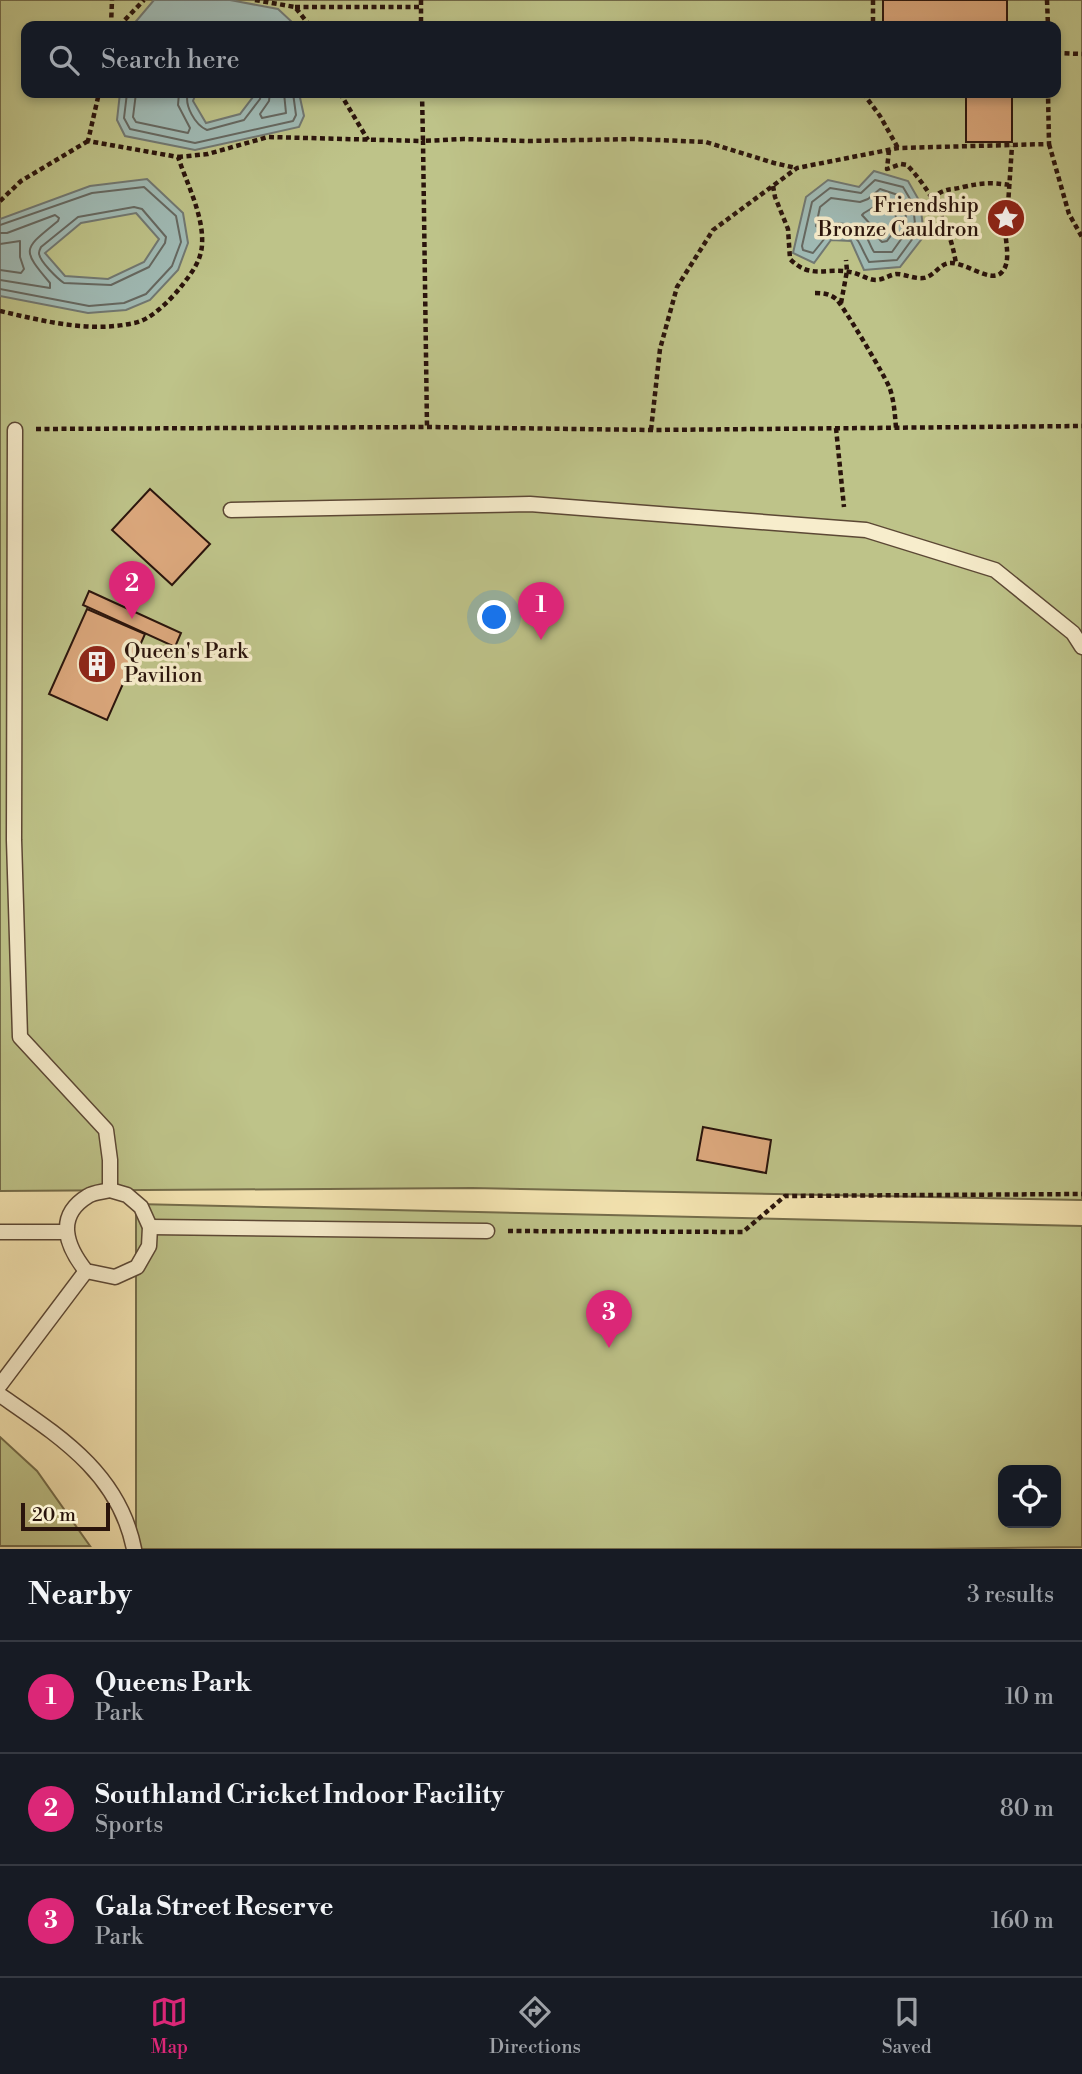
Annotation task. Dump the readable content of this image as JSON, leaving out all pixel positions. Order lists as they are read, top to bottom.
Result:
{
  "places": {
    "place": ["Friendship Bronze Cauldron"],
    "building": ["Queen's Park Pavilion"]
  },
  "scale_bar": "20 m",
  "page": {
    "search": "Search here",
    "pins": ["2", "1", "3"],
    "scale": "20 m",
    "heading": ["Nearby", "3 results"],
    "list": [
      {
        "mark": "1",
        "name": "Queens Park",
        "note": "Park",
        "value": "10 m"
      },
      {
        "mark": "2",
        "name": "Southland Cricket Indoor Facility",
        "note": "Sports",
        "value": "80 m"
      },
      {
        "mark": "3",
        "name": "Gala Street Reserve",
        "note": "Park",
        "value": "160 m"
      }
    ],
    "nav": ["Map", "Directions", "Saved"]
  }
}
